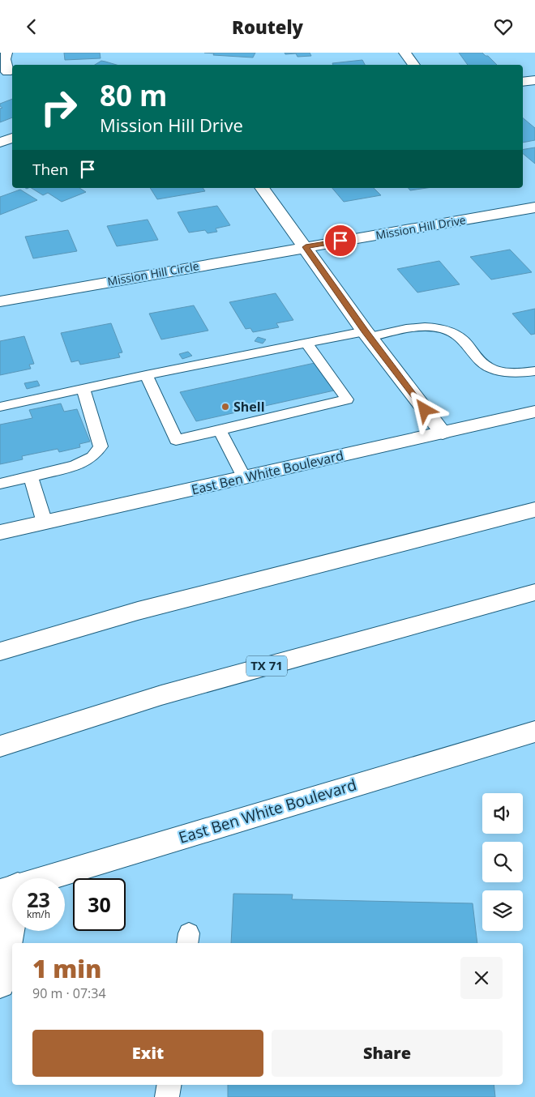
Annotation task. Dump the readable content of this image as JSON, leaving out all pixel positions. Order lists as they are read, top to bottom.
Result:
{
  "streets": {
    "main road": [
      "Mission Hill Drive",
      "Mission Hill Circle",
      "East Ben White Boulevard",
      "TX 71"
    ]
  },
  "crossings": [
    ["Mission Hill Drive", "Mission Hill Circle"]
  ],
  "places": ["Shell"],
  "page": {
    "header": "Routely",
    "turn": ["80 m", "Mission Hill Drive"],
    "then": "Then",
    "speed": "23 km/h",
    "limit": "30",
    "heading": ["1 min", "90 m · 07:34"],
    "buttons": ["Exit", "Share"]
  }
}
